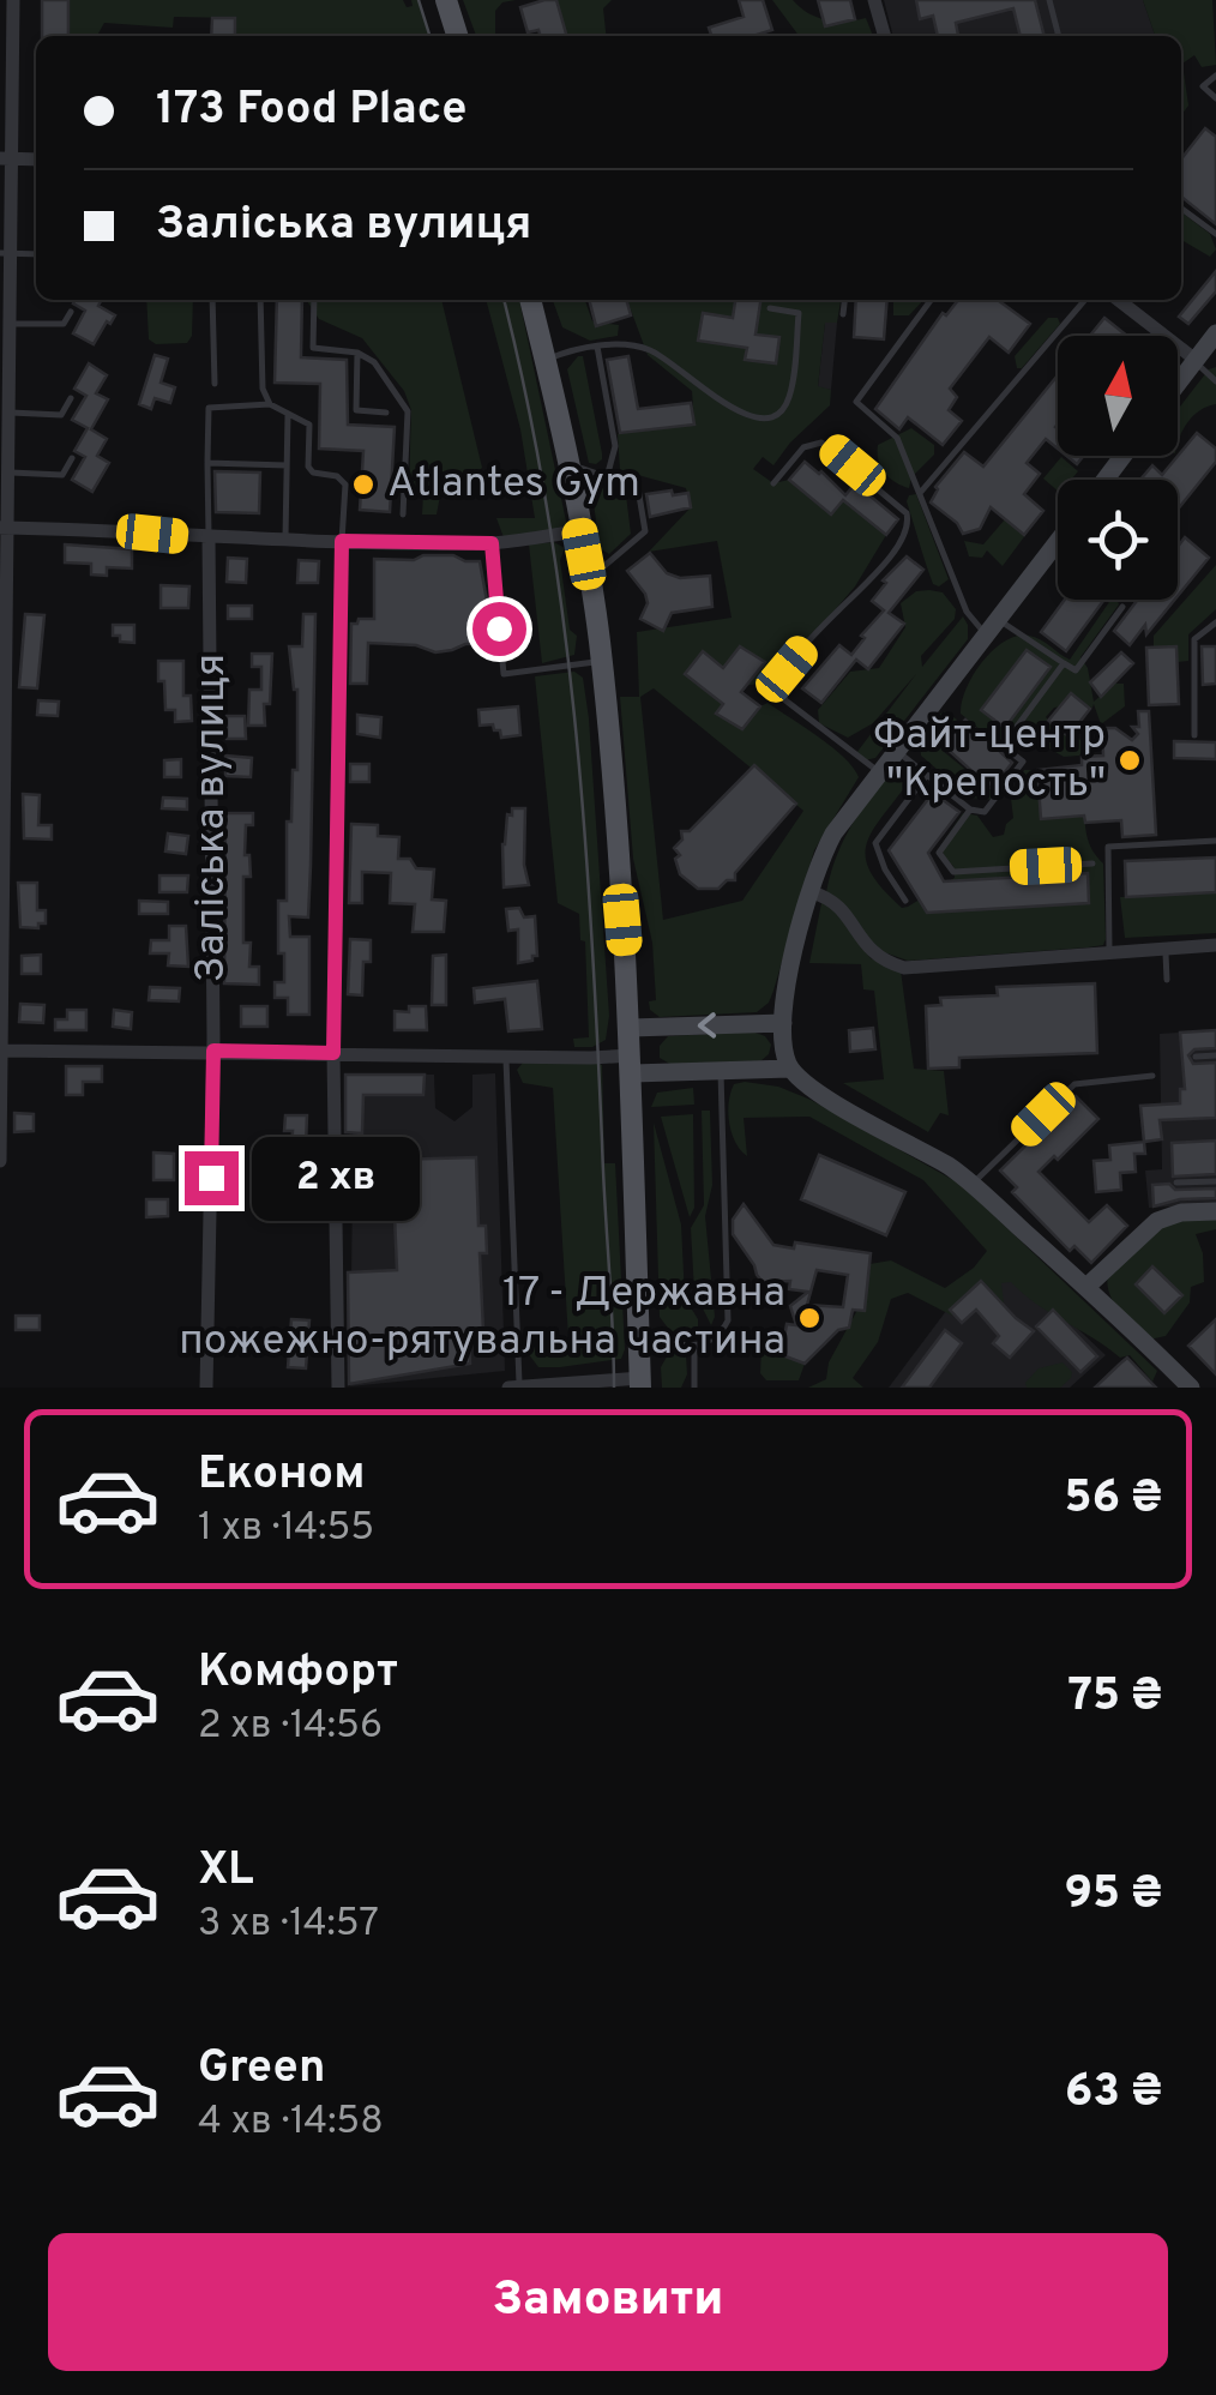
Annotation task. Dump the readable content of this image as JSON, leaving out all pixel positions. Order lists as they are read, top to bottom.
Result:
{
  "streets": {
    "street": ["Заліська вулиця"]
  },
  "places": ["Atlantes Gym", "Файт-центр \"Крепость\"", "17 - Державна пожежно-рятувальна частина"],
  "north": "top",
  "page": {
    "banner": ["173 Food Place", "Заліська вулиця"],
    "bubble": "2 хв",
    "list": [
      {
        "name": "Економ",
        "note": "1 хв · 14:55",
        "value": "56 ₴"
      },
      {
        "name": "Комфорт",
        "note": "2 хв · 14:56",
        "value": "75 ₴"
      },
      {
        "name": "XL",
        "note": "3 хв · 14:57",
        "value": "95 ₴"
      },
      {
        "name": "Green",
        "note": "4 хв · 14:58",
        "value": "63 ₴"
      }
    ],
    "buttons": "Замовити"
  }
}
